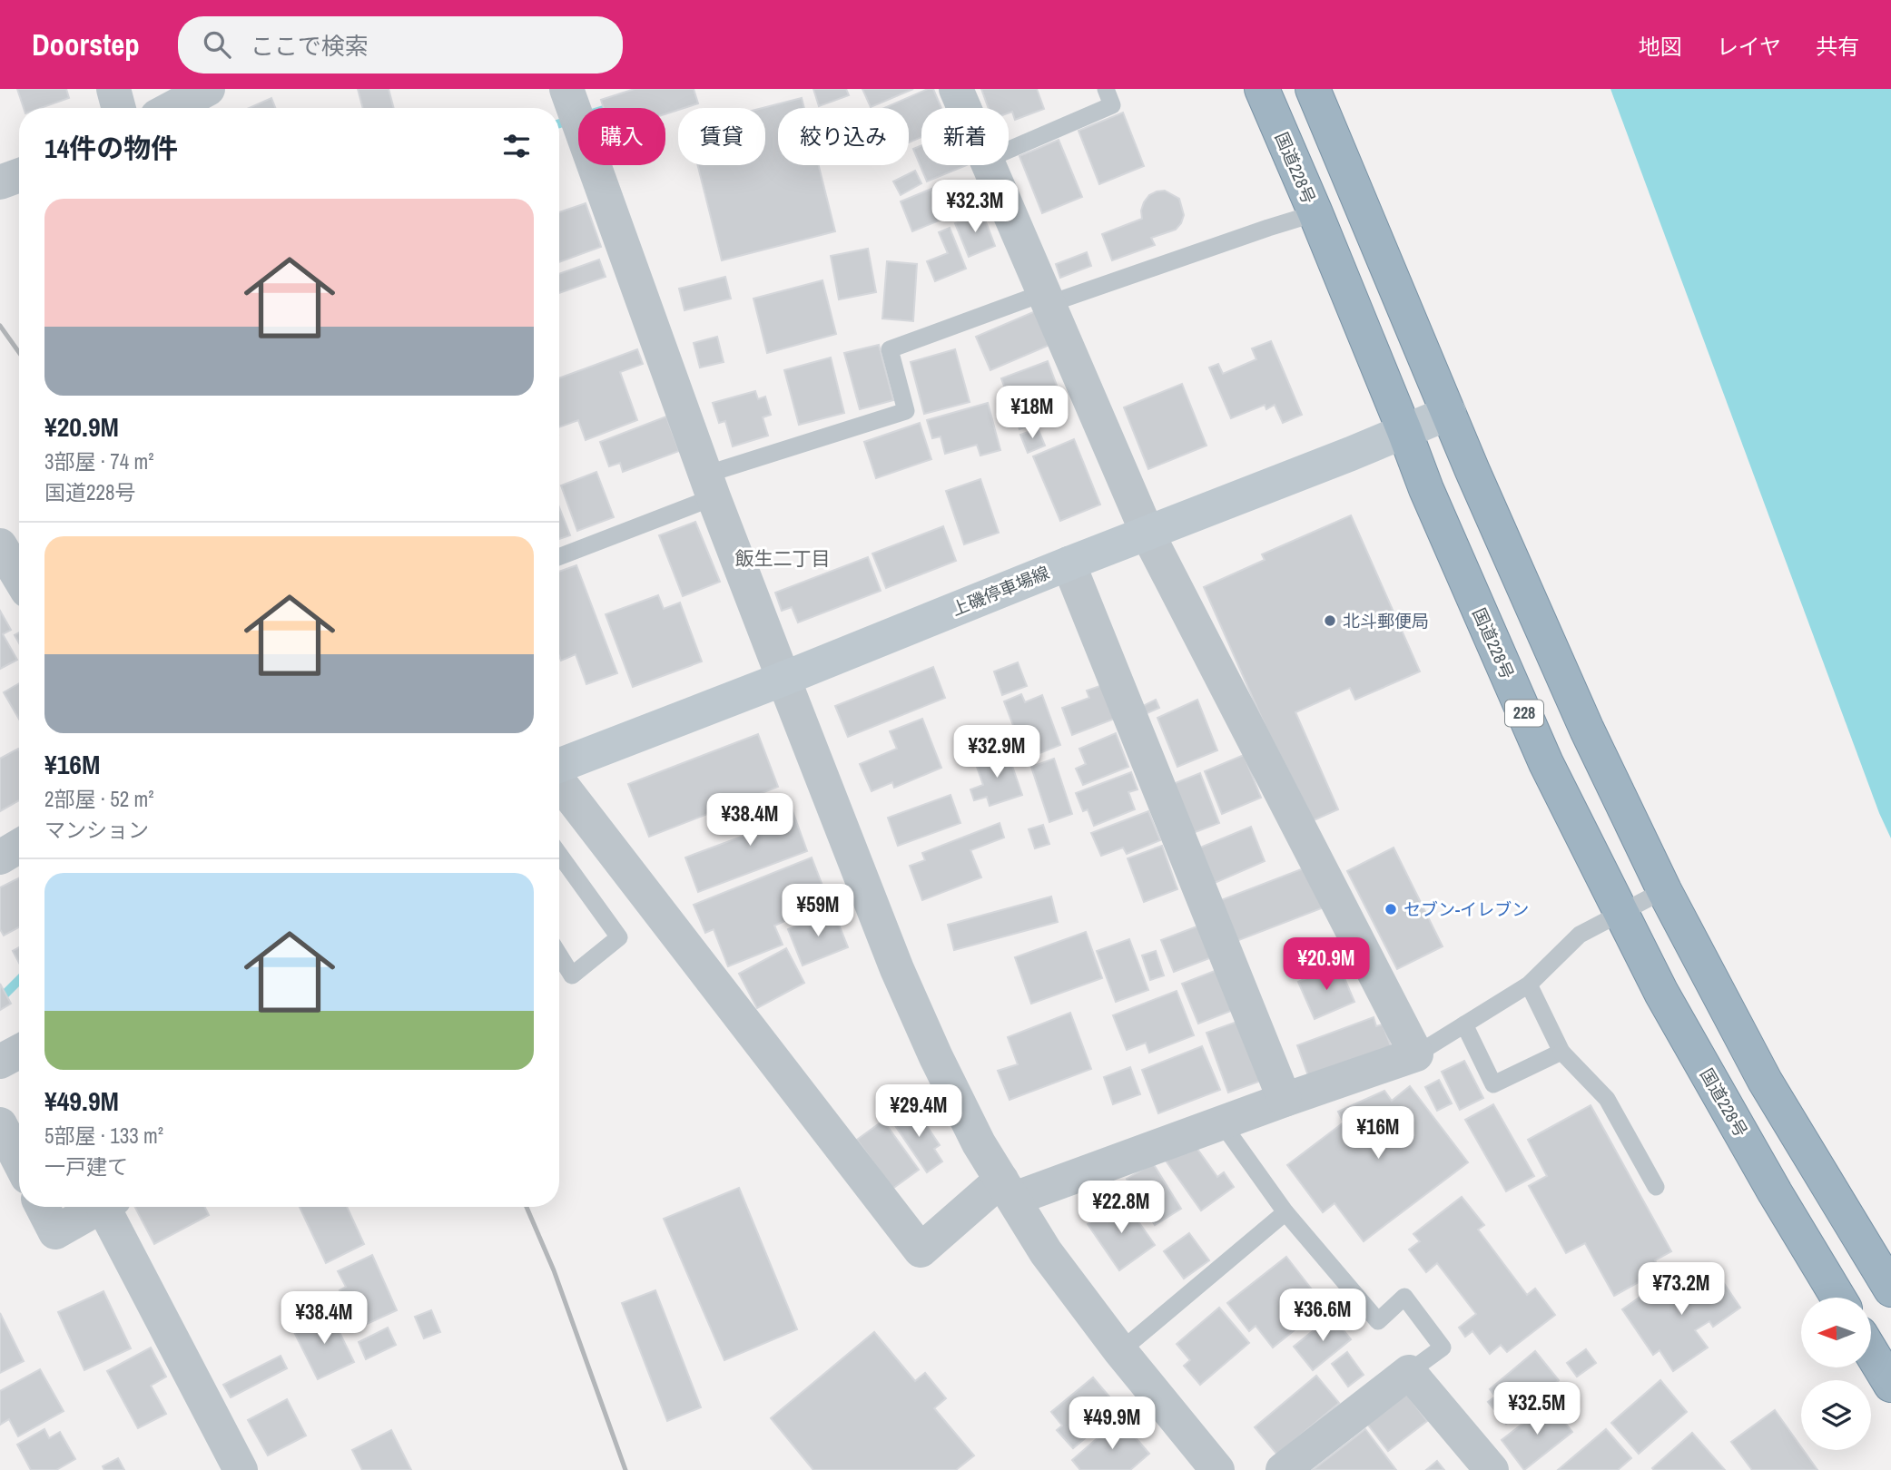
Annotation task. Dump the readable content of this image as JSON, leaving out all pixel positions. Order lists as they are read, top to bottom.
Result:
{
  "streets": {
    "highway": ["国道228号", "228"],
    "main road": ["上磯停車場線"]
  },
  "crossings": [
    ["国道228号", "上磯停車場線"]
  ],
  "districts": ["飯生二丁目"],
  "places": ["北斗郵便局", "セブン-イレブン"],
  "north": "left",
  "page": {
    "header": "Doorstep",
    "search": "ここで検索",
    "nav": ["地図", "レイヤ", "共有"],
    "chip": [
      "購入",
      "賃貸",
      "絞り込み",
      "新着"
    ],
    "heading": "14件の物件",
    "price": [
      "¥32.3M",
      "¥18M",
      "¥32.9M",
      "¥38.4M",
      "¥59M",
      "¥20.9M",
      "¥29.4M",
      "¥16M",
      "¥22.8M",
      "¥73.2M",
      "¥36.6M",
      "¥38.4M",
      "¥32.5M",
      "¥49.9M"
    ],
    "list": [
      {
        "name": "¥20.9M",
        "note": "3部屋 · 74 m² · 国道228号"
      },
      {
        "name": "¥16M",
        "note": "2部屋 · 52 m² · マンション"
      },
      {
        "name": "¥49.9M",
        "note": "5部屋 · 133 m² · 一戸建て"
      }
    ]
  }
}
